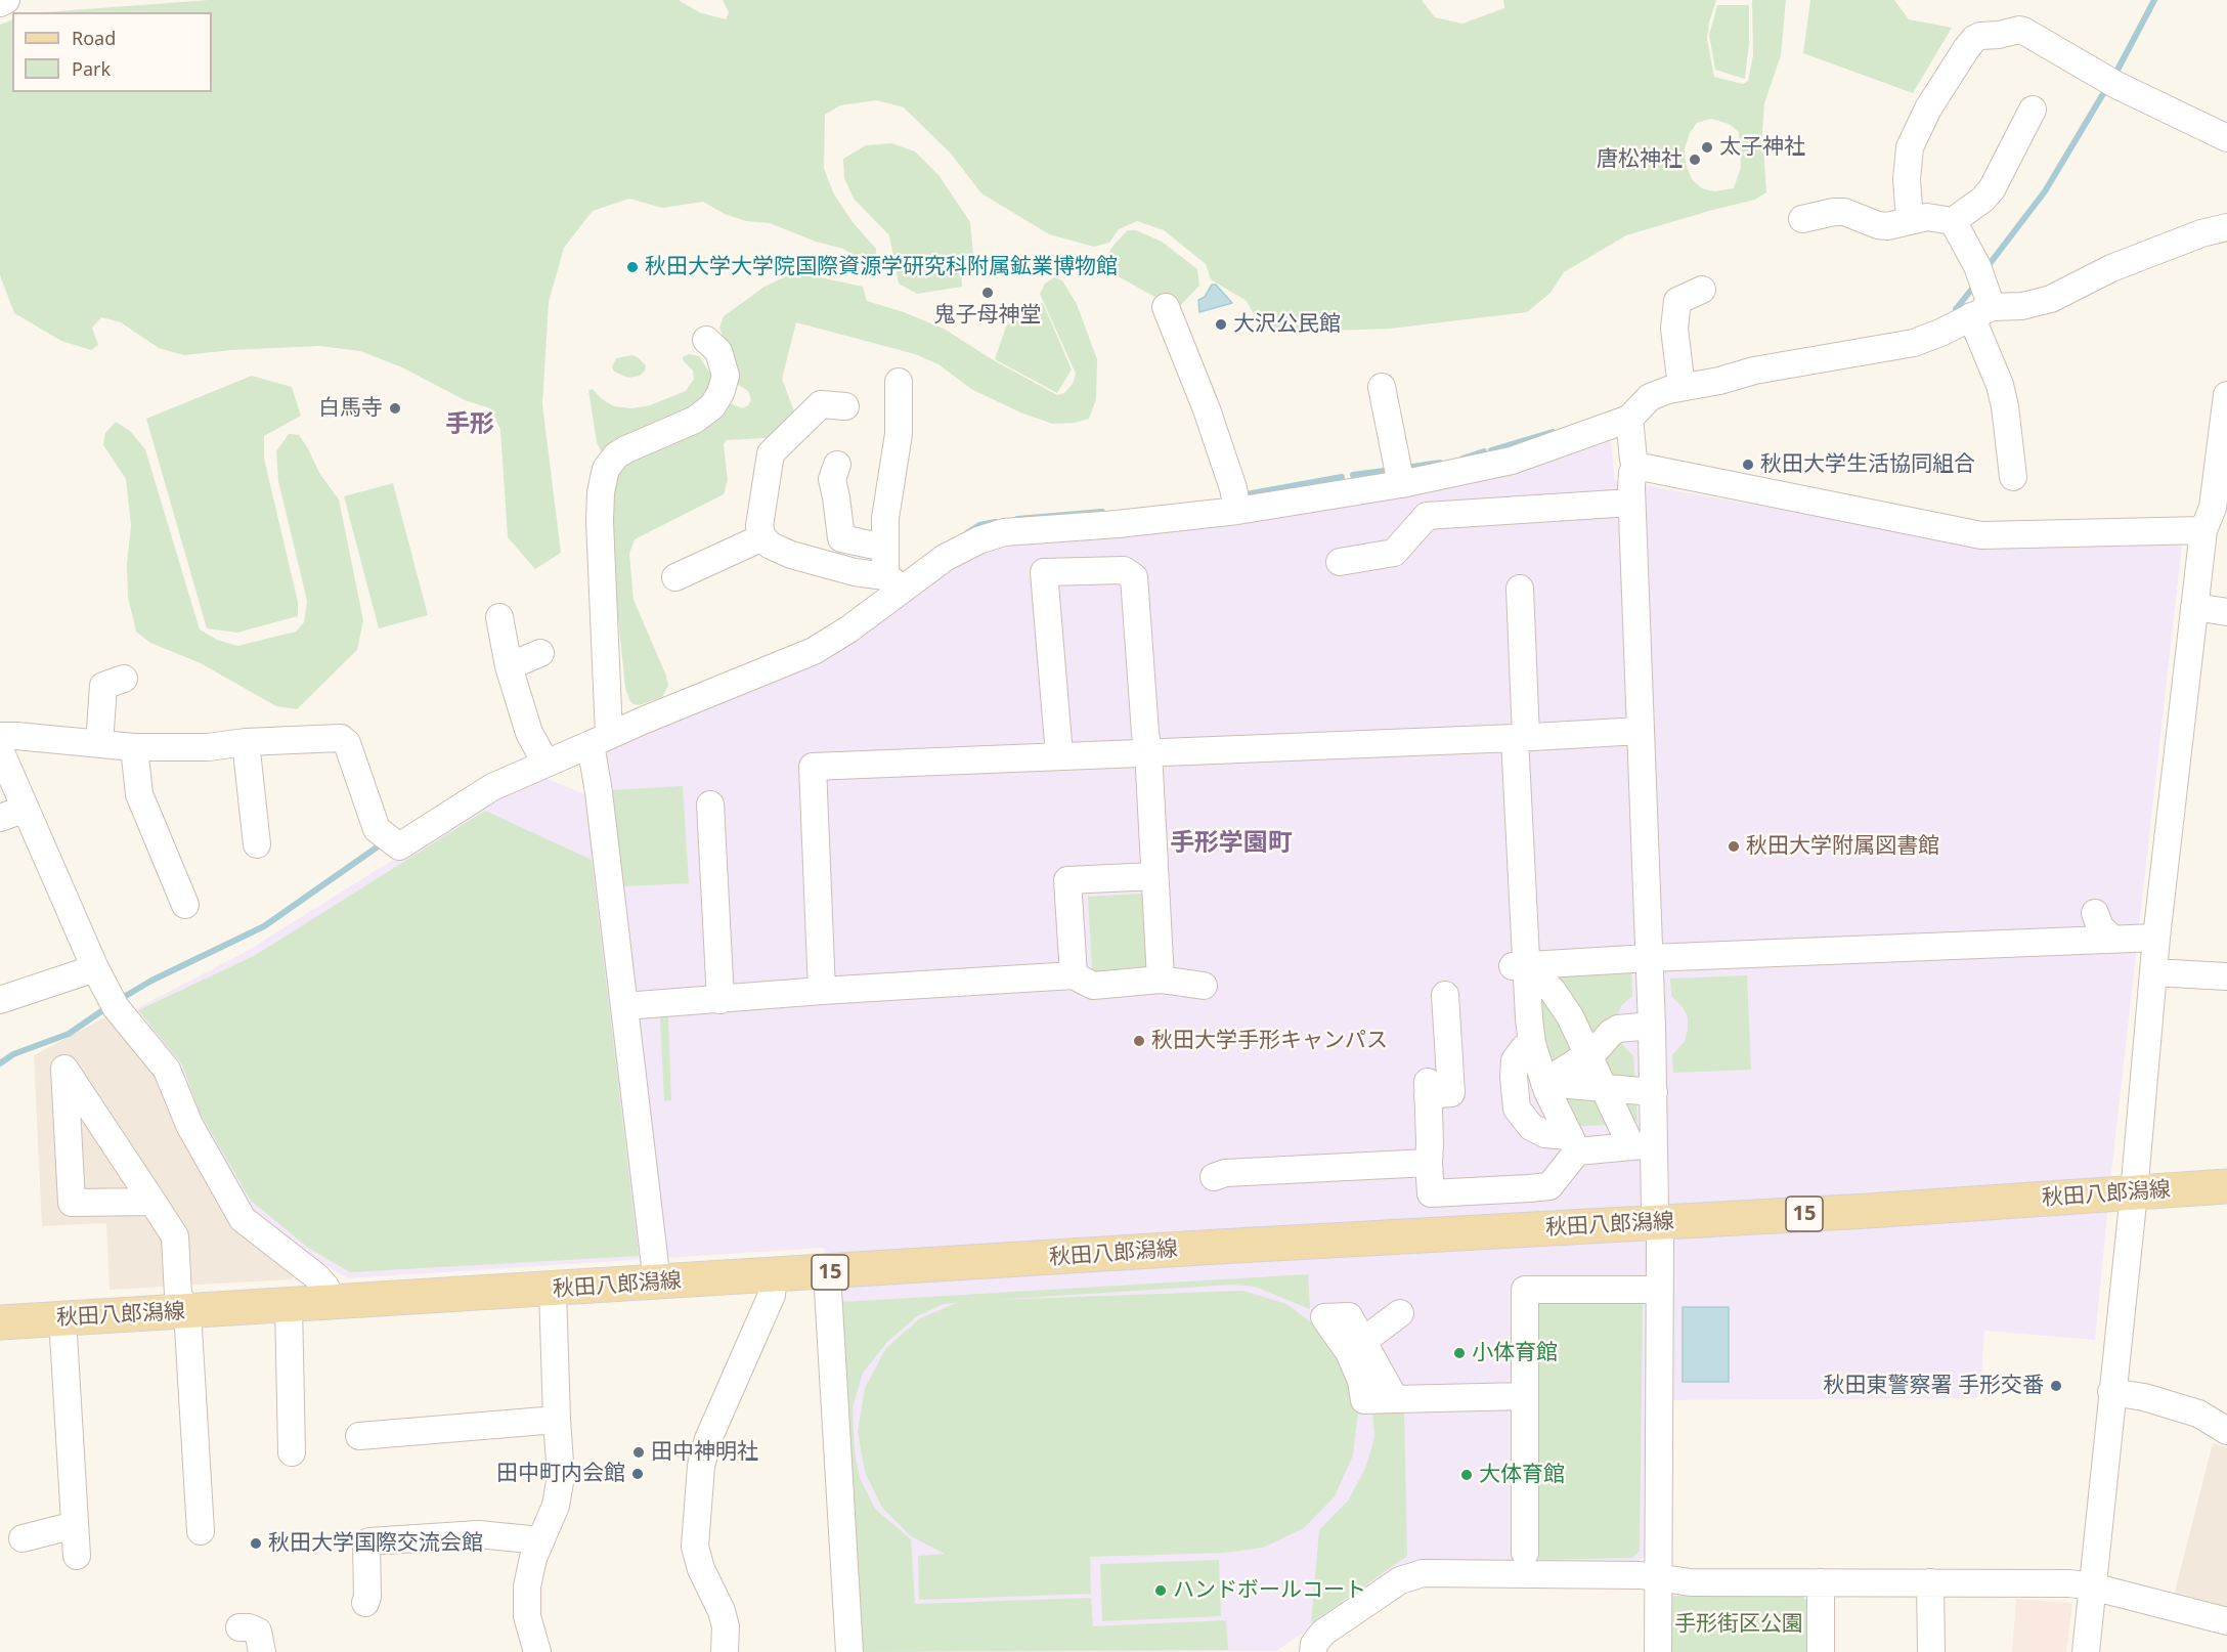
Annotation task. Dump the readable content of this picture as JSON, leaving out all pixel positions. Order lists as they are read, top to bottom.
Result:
{
  "streets": {
    "main road": ["秋田八郎潟線", "15"]
  },
  "districts": ["手形", "手形学園町"],
  "parks": ["手形街区公園"],
  "places": [
    "太子神社",
    "唐松神社",
    "秋田大学大学院国際資源学研究科附属鉱業博物館",
    "鬼子母神堂",
    "大沢公民館",
    "白馬寺",
    "秋田大学生活協同組合",
    "秋田大学附属図書館",
    "秋田大学手形キャンパス",
    "小体育館",
    "秋田東警察署 手形交番",
    "田中神明社",
    "田中町内会館",
    "大体育館",
    "秋田大学国際交流会館",
    "ハンドボールコート"
  ],
  "legend": ["Road", "Park"]
}
